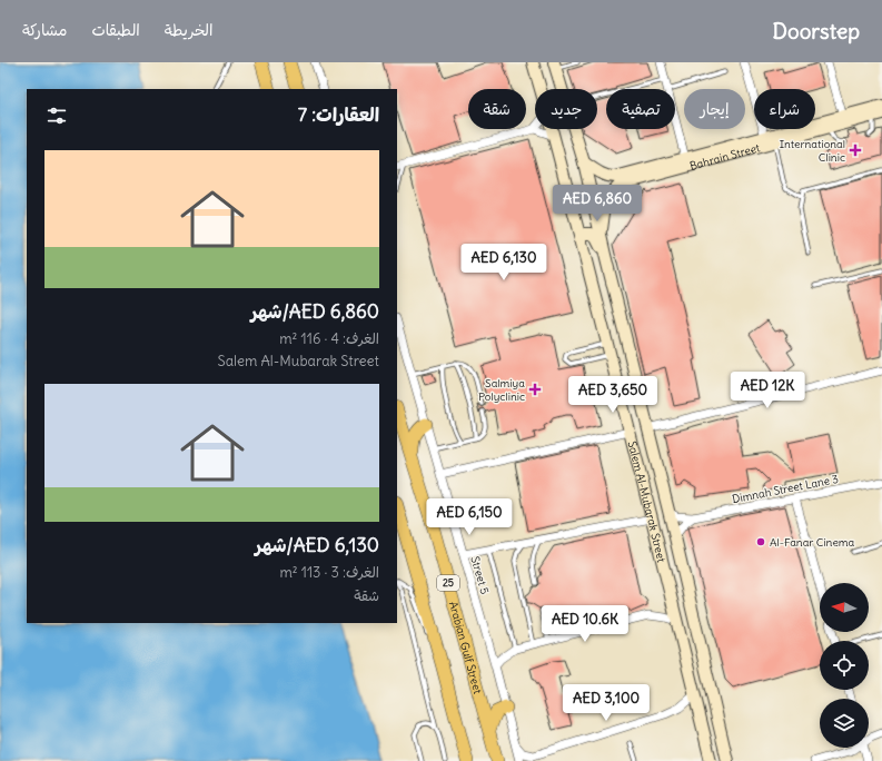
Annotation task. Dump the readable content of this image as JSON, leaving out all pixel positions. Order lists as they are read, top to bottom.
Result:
{
  "streets": {
    "main road": [
      "Bahrain Street",
      "Salem Al-Mubarak Street",
      "25",
      "Arabian Gulf Street"
    ],
    "street": ["Dimnah Street Lane 3", "Street 5"]
  },
  "crossings": [
    ["Dimnah Street Lane 3", "Salem Al-Mubarak Street"]
  ],
  "places": {
    "health": ["International Clinic", "Salmiya Polyclinic"],
    "other": ["Al-Fanar Cinema"]
  },
  "north": "left",
  "page": {
    "header": "Doorstep",
    "nav": ["الخريطة", "الطبقات", "مشاركة"],
    "chip": [
      "شراء",
      "إيجار",
      "تصفية",
      "جديد",
      "شقة"
    ],
    "heading": "العقارات: 7",
    "list": [
      {
        "name": "AED 6,860/شهر",
        "note": "الغرف: 4 · 116 m² · Salem Al-Mubarak Street"
      },
      {
        "name": "AED 6,130/شهر",
        "note": "الغرف: 3 · 113 m² · شقة"
      }
    ],
    "price": [
      "AED 6,860",
      "AED 6,130",
      "AED 12K",
      "AED 3,650",
      "AED 6,150",
      "AED 10.6K",
      "AED 3,100"
    ]
  }
}
